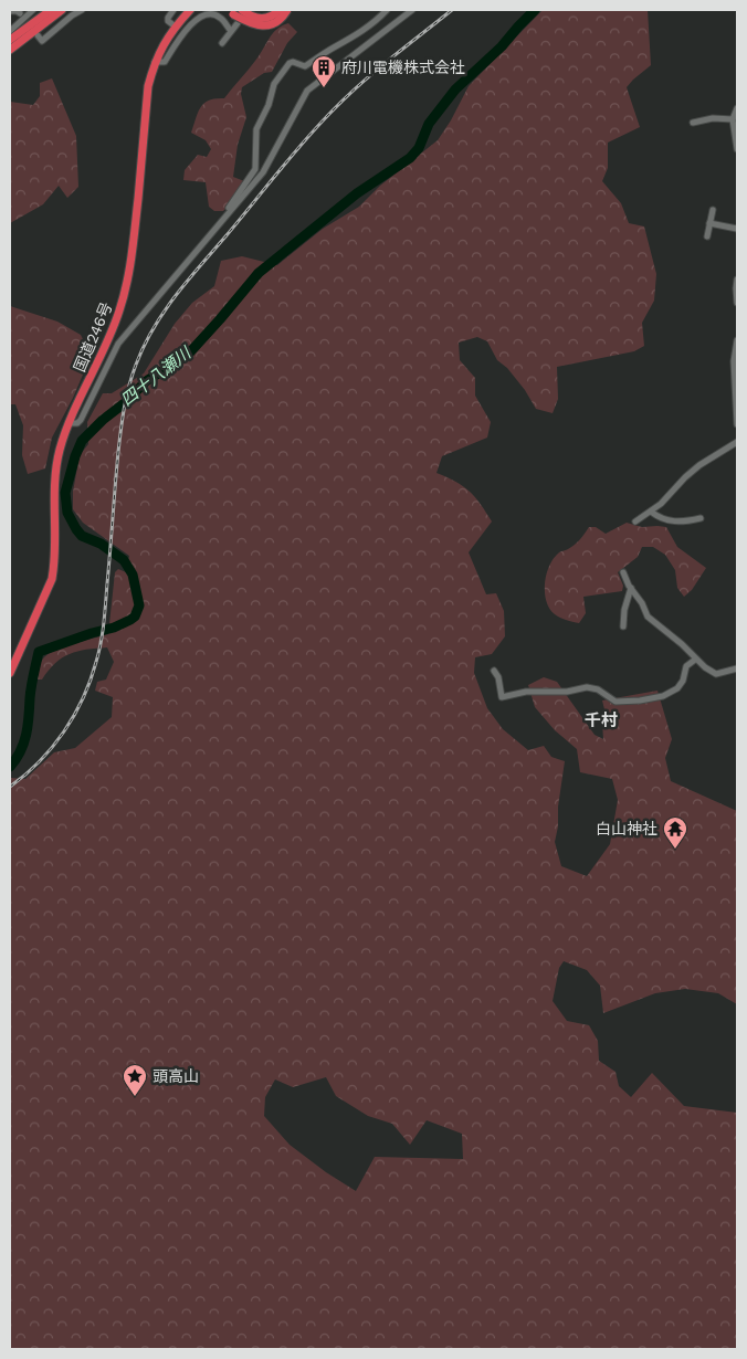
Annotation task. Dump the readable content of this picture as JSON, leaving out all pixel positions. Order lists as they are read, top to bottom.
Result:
{
  "streets": {
    "highway": ["国道246号"]
  },
  "districts": ["千村"],
  "water": ["四十八瀬川"],
  "places": {
    "building": ["府川電機株式会社"],
    "temple": ["白山神社"],
    "place": ["頭高山"]
  }
}
